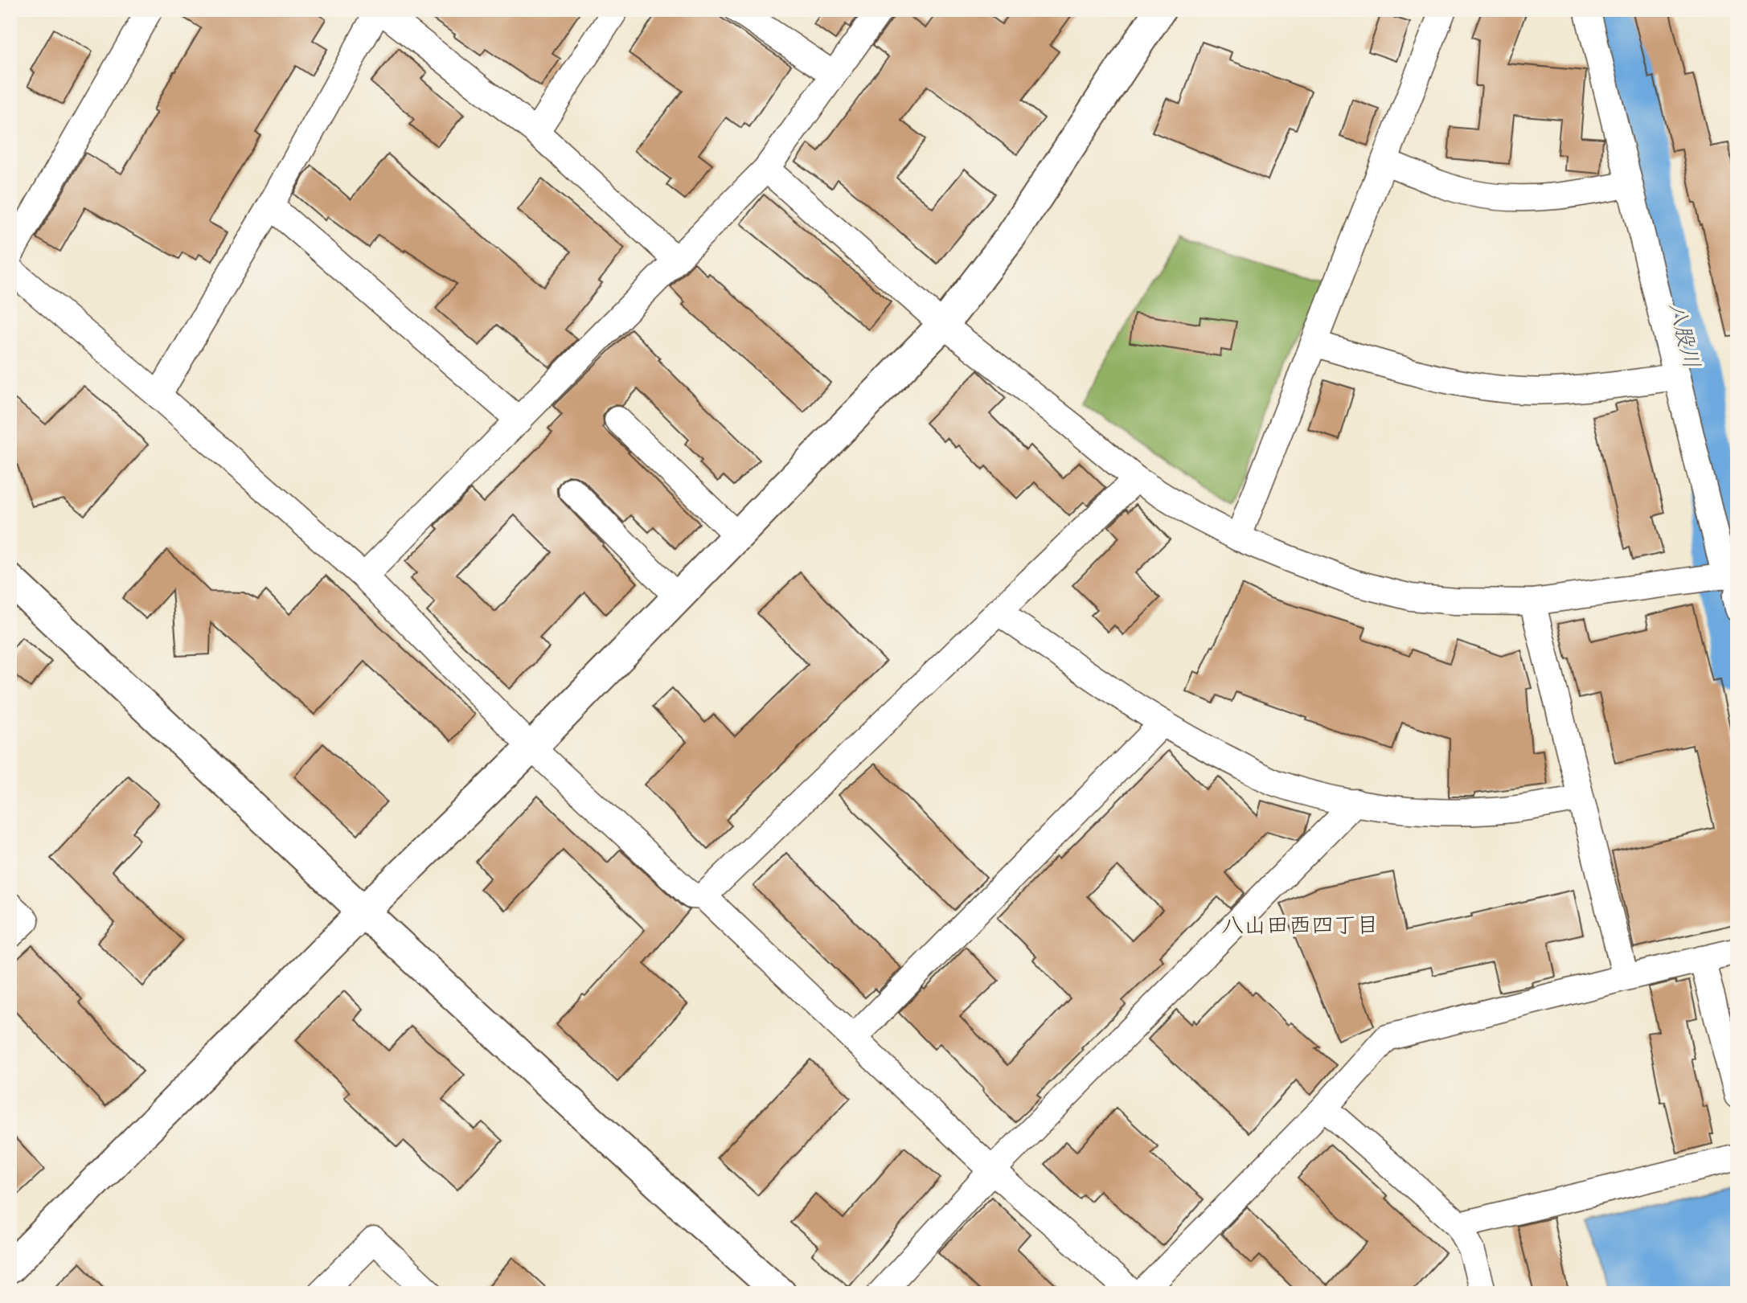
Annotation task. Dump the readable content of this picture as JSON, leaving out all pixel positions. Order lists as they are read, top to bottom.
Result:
{
  "districts": ["八山田西四丁目"],
  "water": ["八股川"]
}
